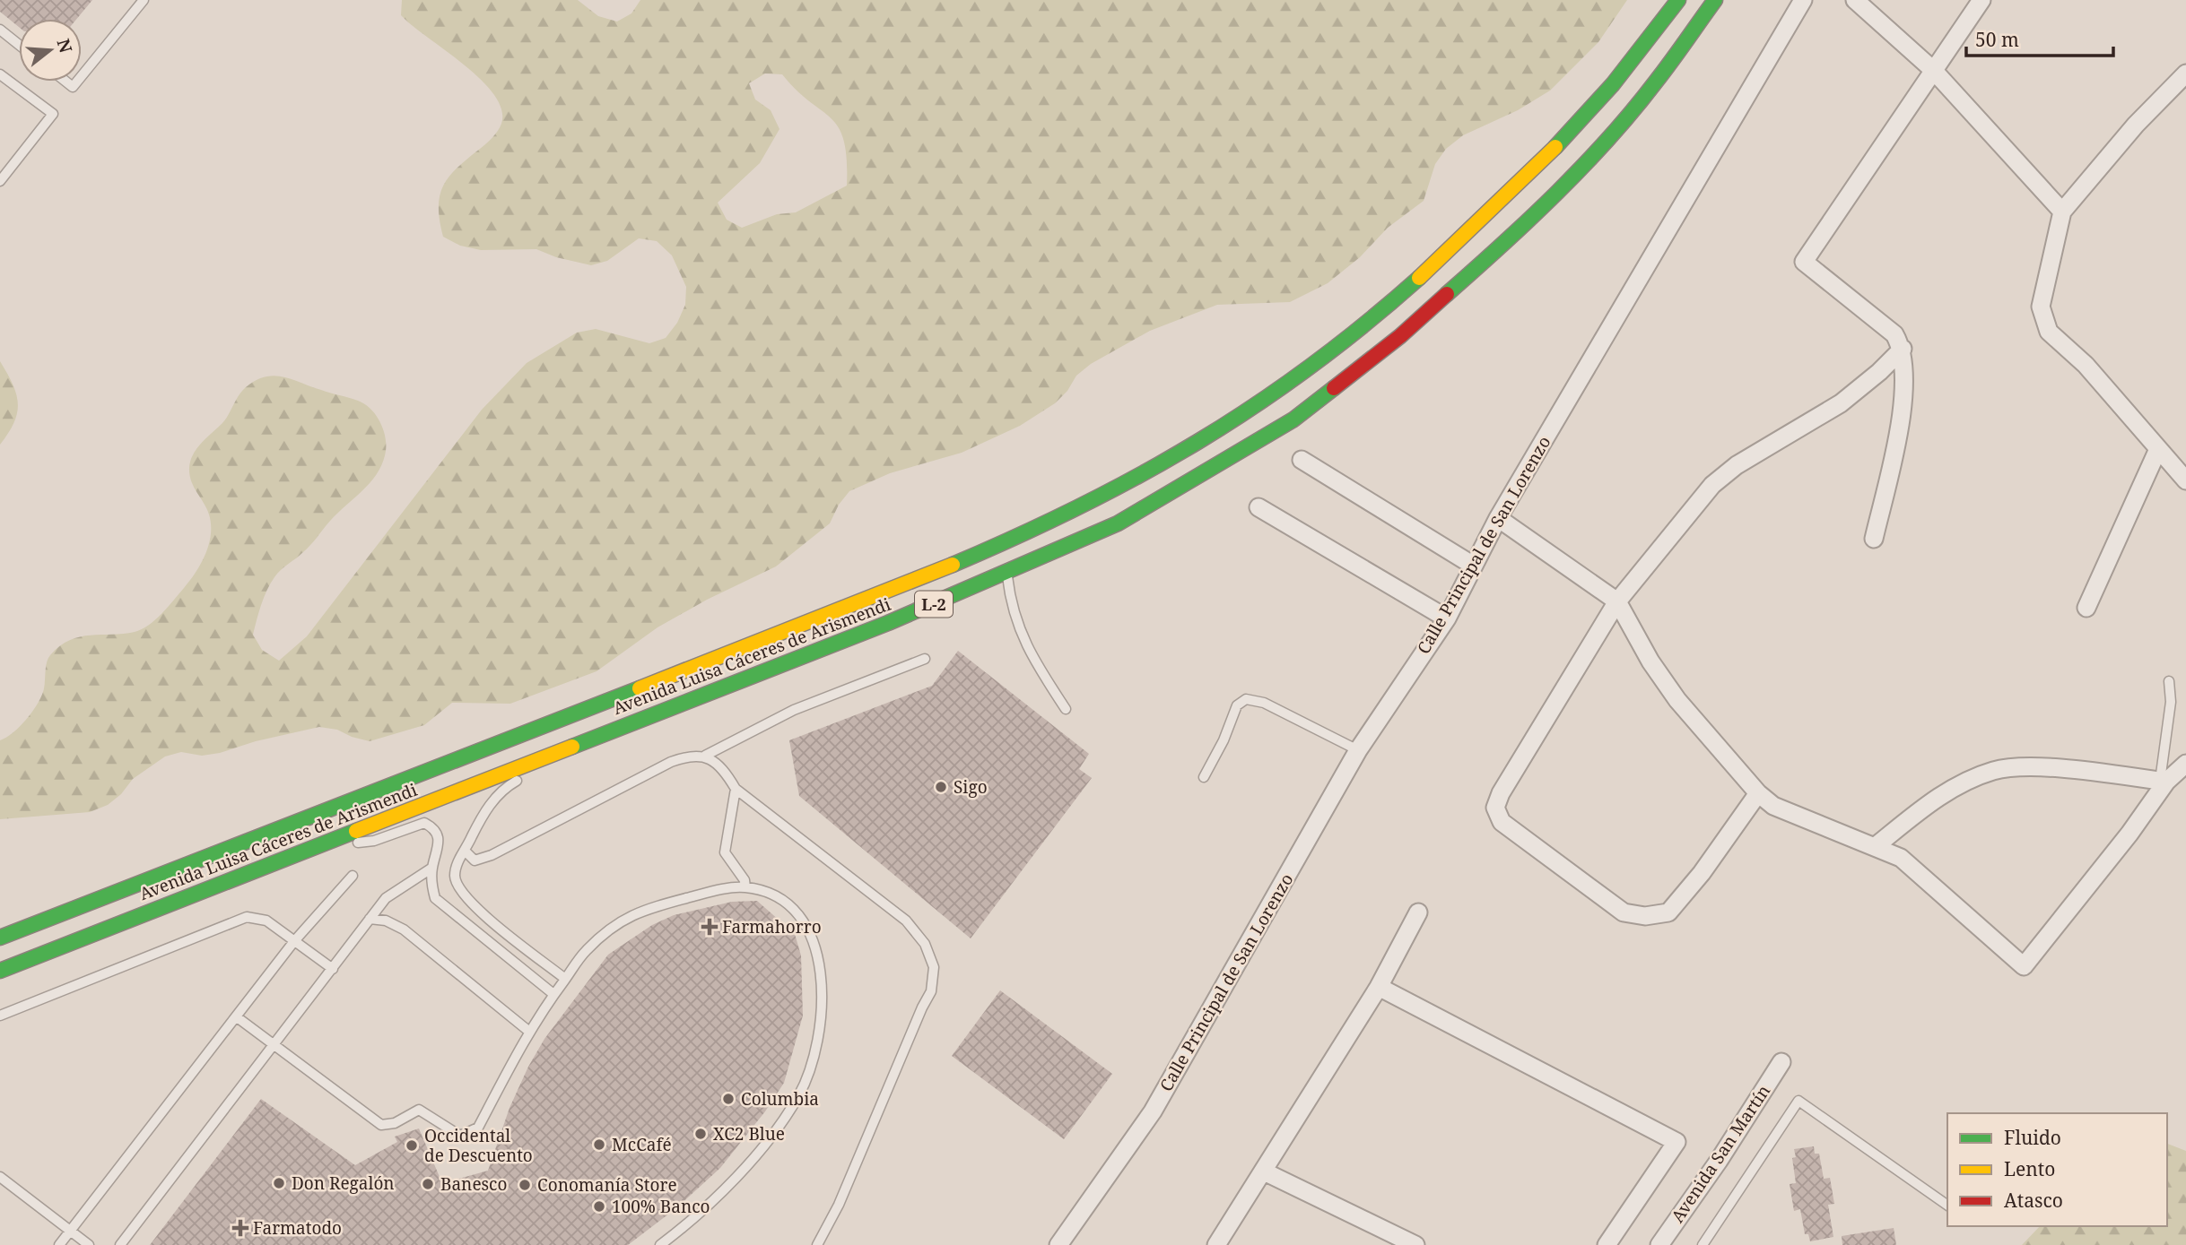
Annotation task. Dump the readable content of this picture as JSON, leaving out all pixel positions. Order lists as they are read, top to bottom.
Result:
{
  "streets": {
    "main road": ["L-2", "Avenida Luisa Cáceres de Arismendi"],
    "street": ["Calle Principal de San Lorenzo", "Avenida San Martín"]
  },
  "places": {
    "other": [
      "Sigo",
      "Columbia",
      "XC2 Blue",
      "McCafé",
      "Occidental de Descuento",
      "Don Regalón",
      "Banesco",
      "Conomanía Store",
      "100% Banco"
    ],
    "health": ["Farmahorro", "Farmatodo"]
  },
  "legend": ["Fluido", "Lento", "Atasco"],
  "scale_bar": "50 m",
  "north": "right"
}
